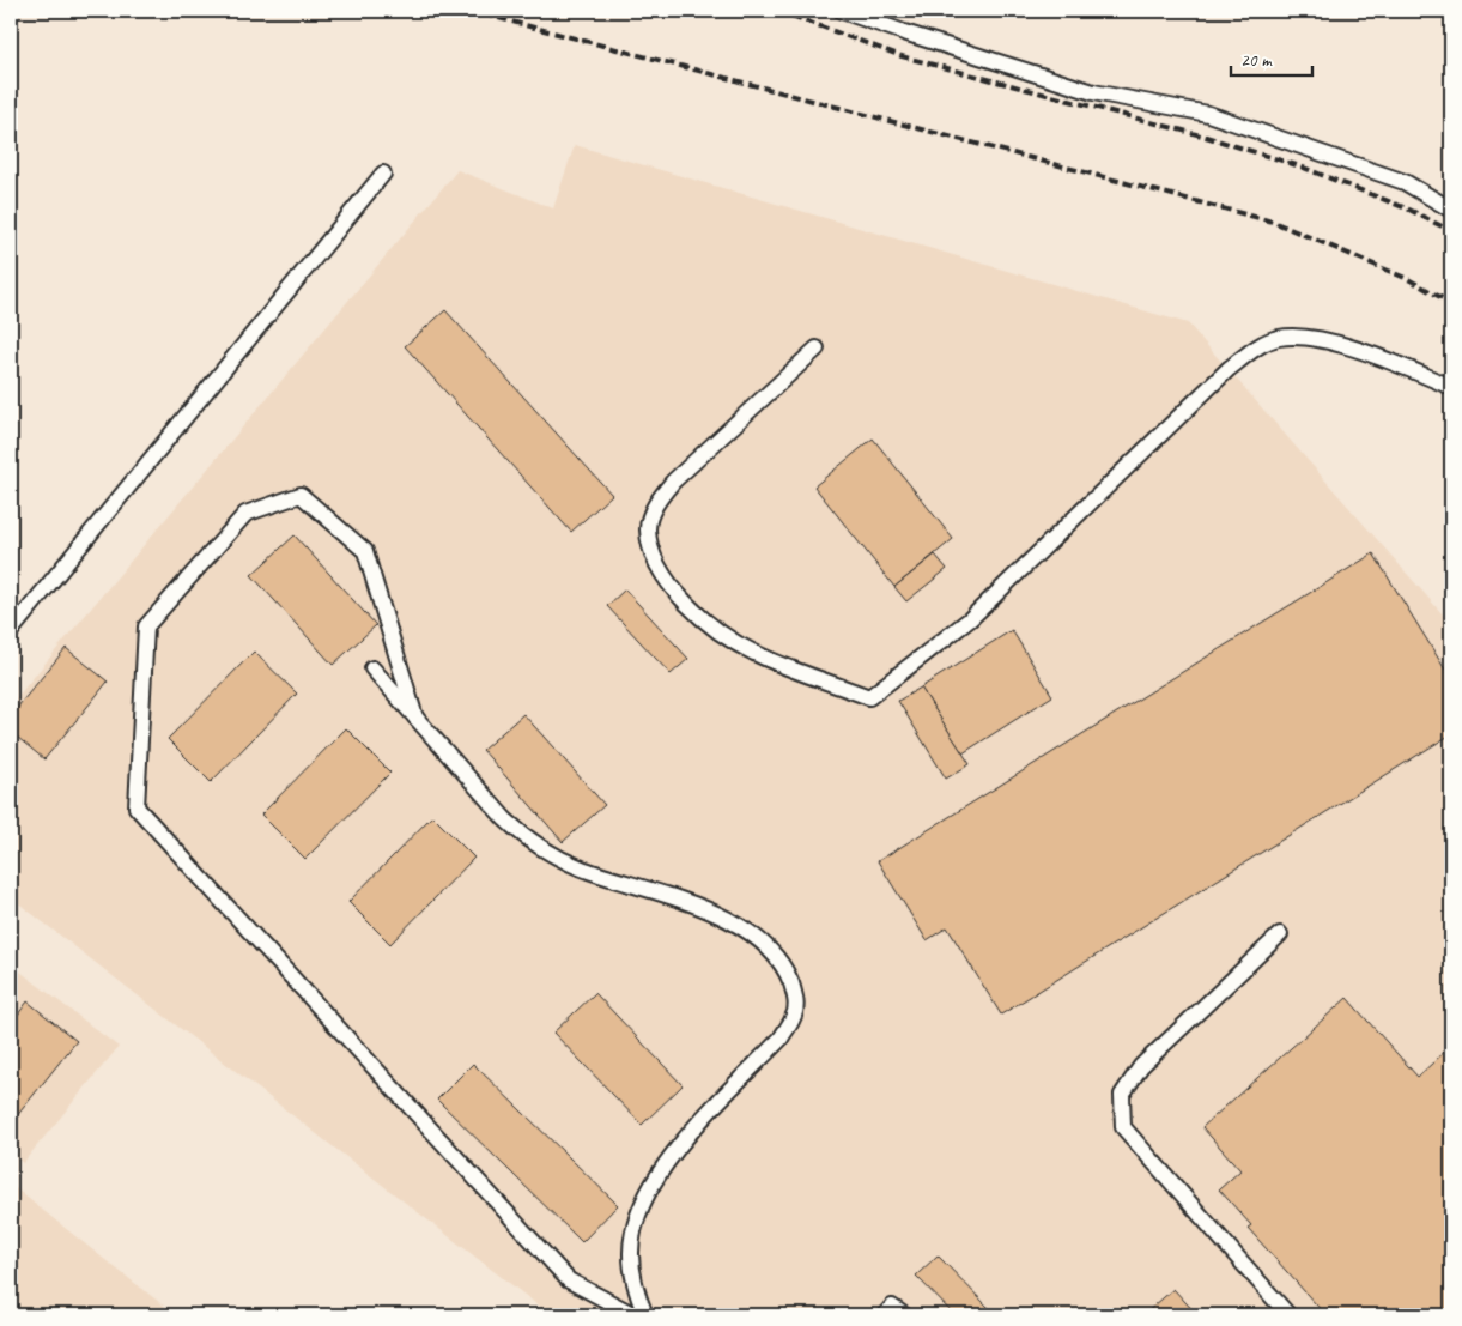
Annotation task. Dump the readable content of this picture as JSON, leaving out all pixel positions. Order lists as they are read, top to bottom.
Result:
{
  "scale_bar": "20 m"
}
